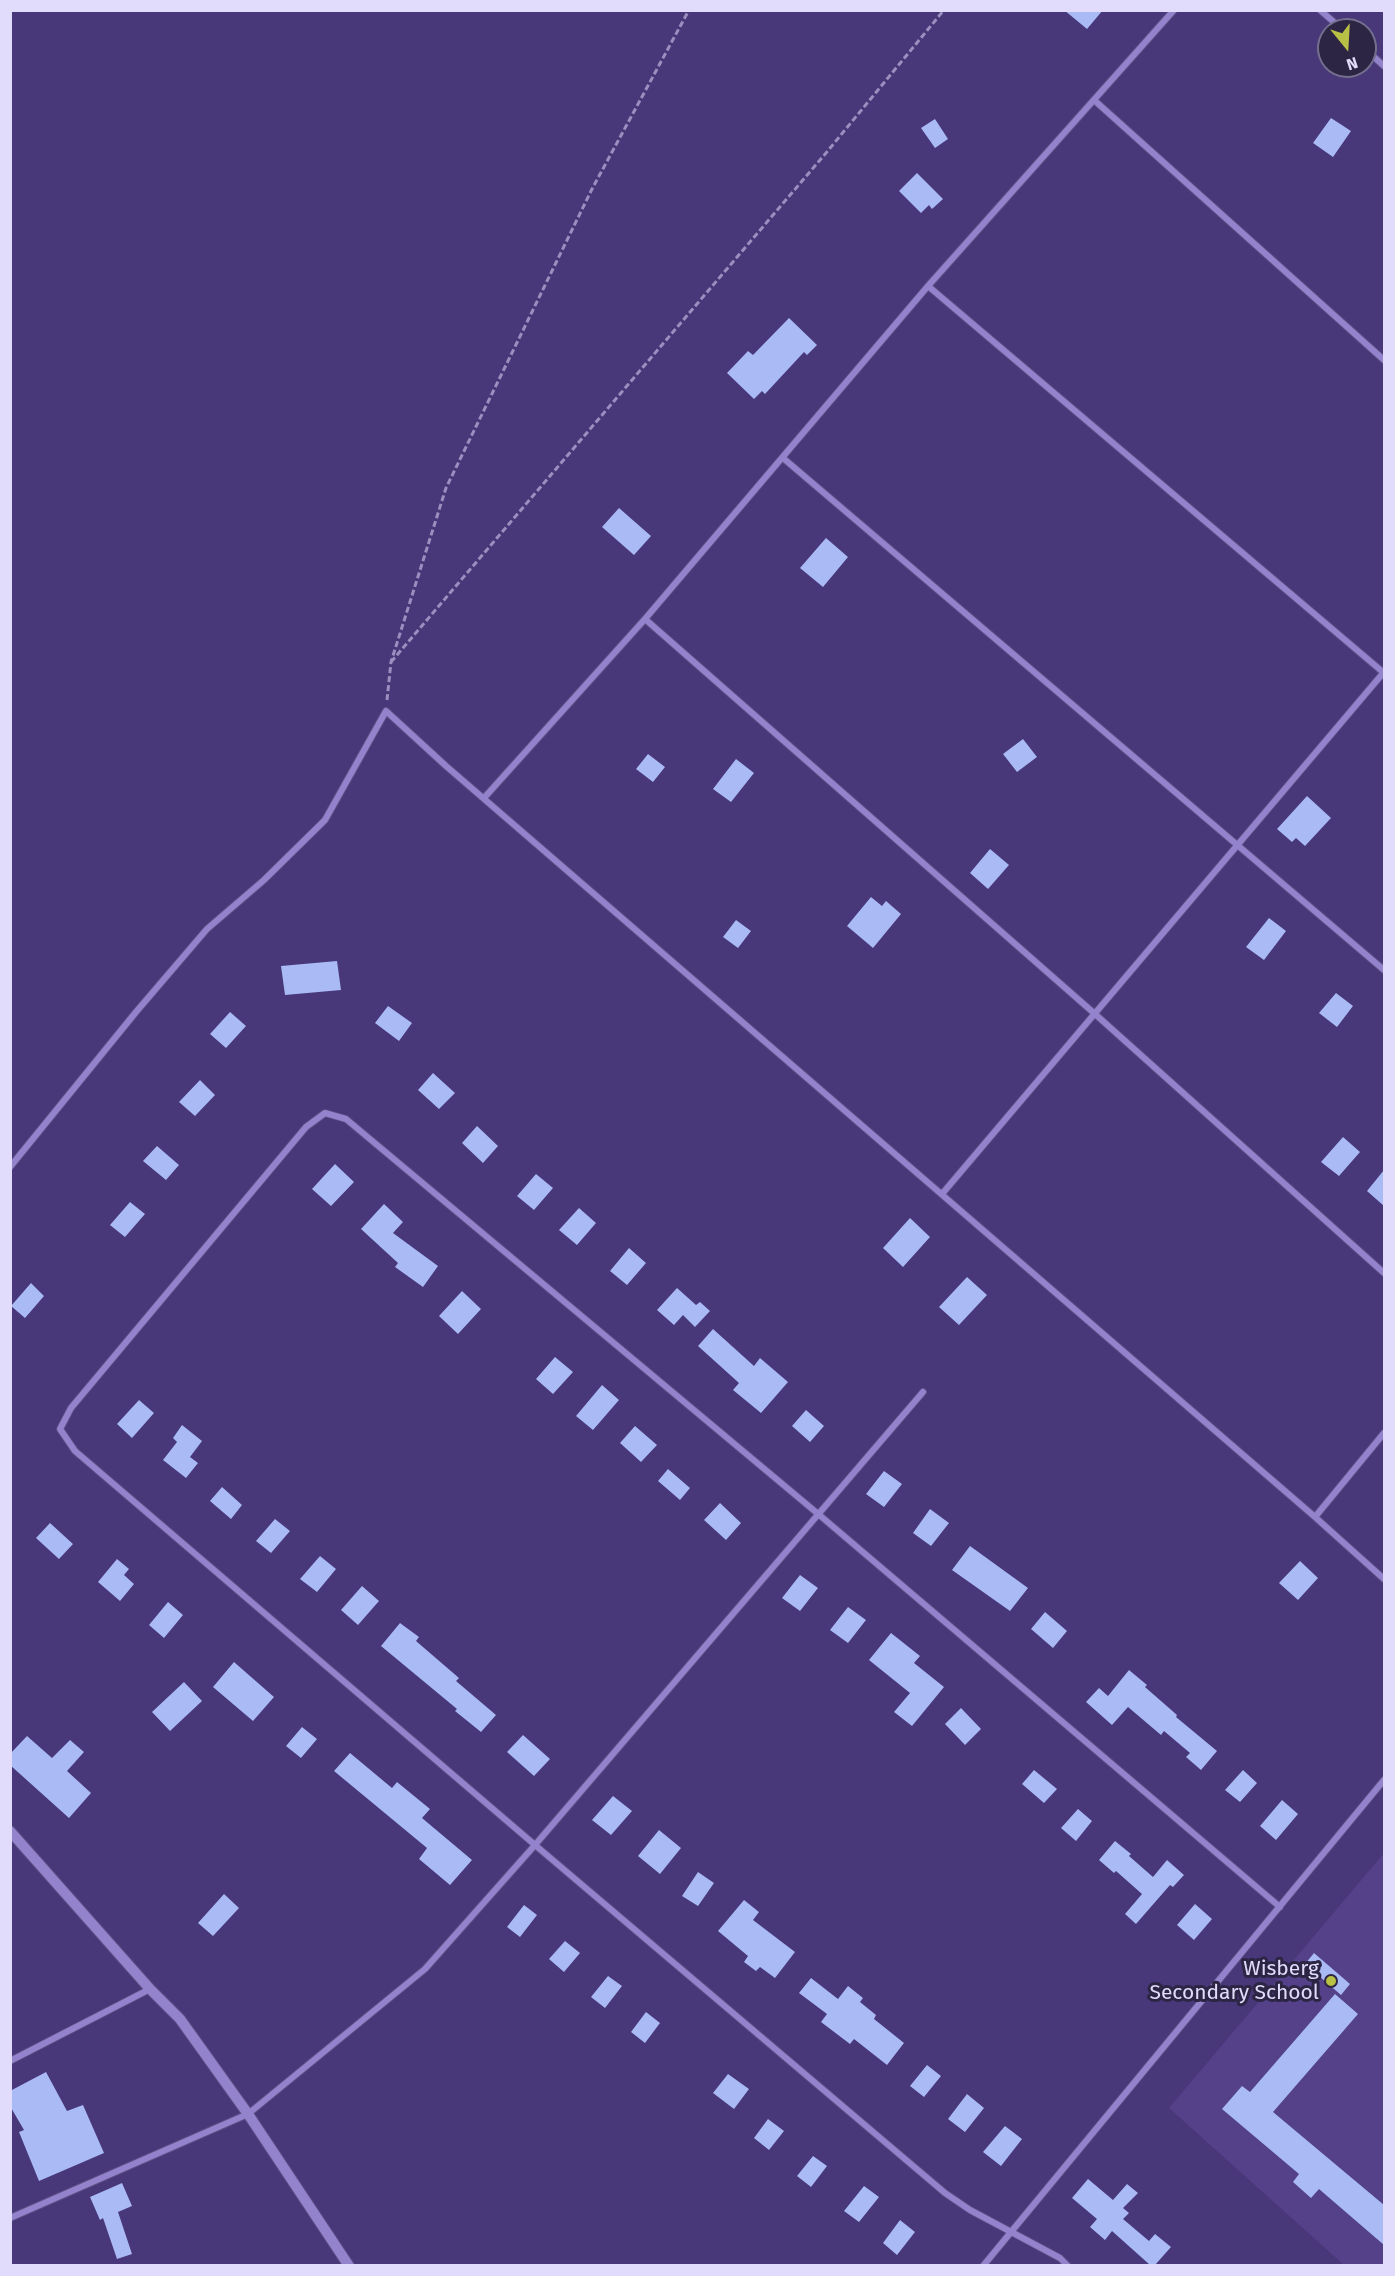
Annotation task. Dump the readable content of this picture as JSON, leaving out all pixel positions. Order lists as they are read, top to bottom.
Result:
{
  "places": ["Wisberg Secondary School"],
  "north": "bottom"
}
